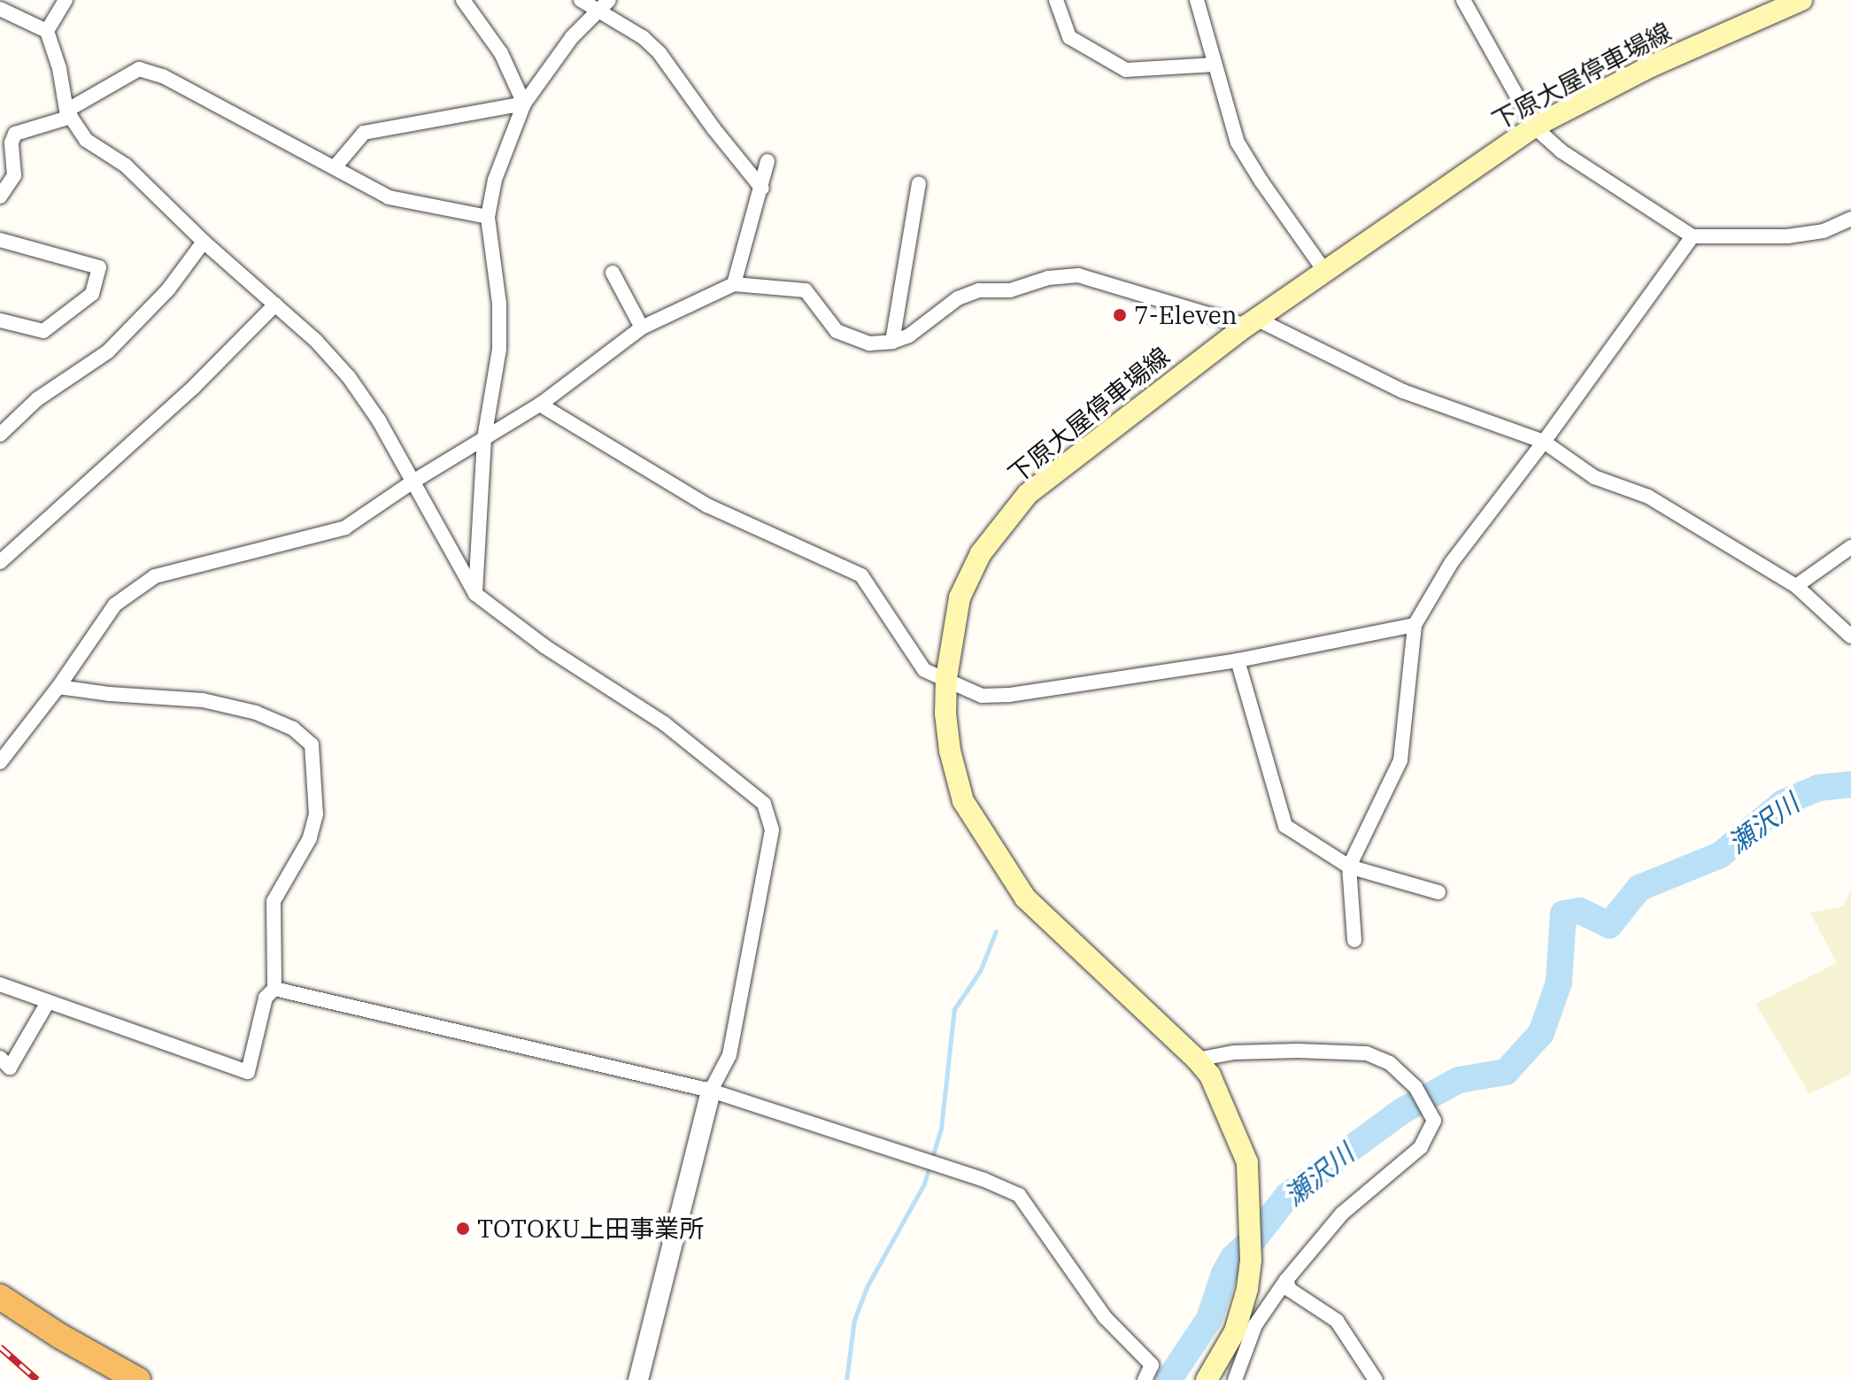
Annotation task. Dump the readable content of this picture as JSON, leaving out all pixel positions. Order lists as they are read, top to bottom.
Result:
{
  "streets": {
    "main road": ["下原大屋停車場線"]
  },
  "water": ["瀬沢川"],
  "places": ["7-Eleven", "TOTOKU上田事業所"]
}
